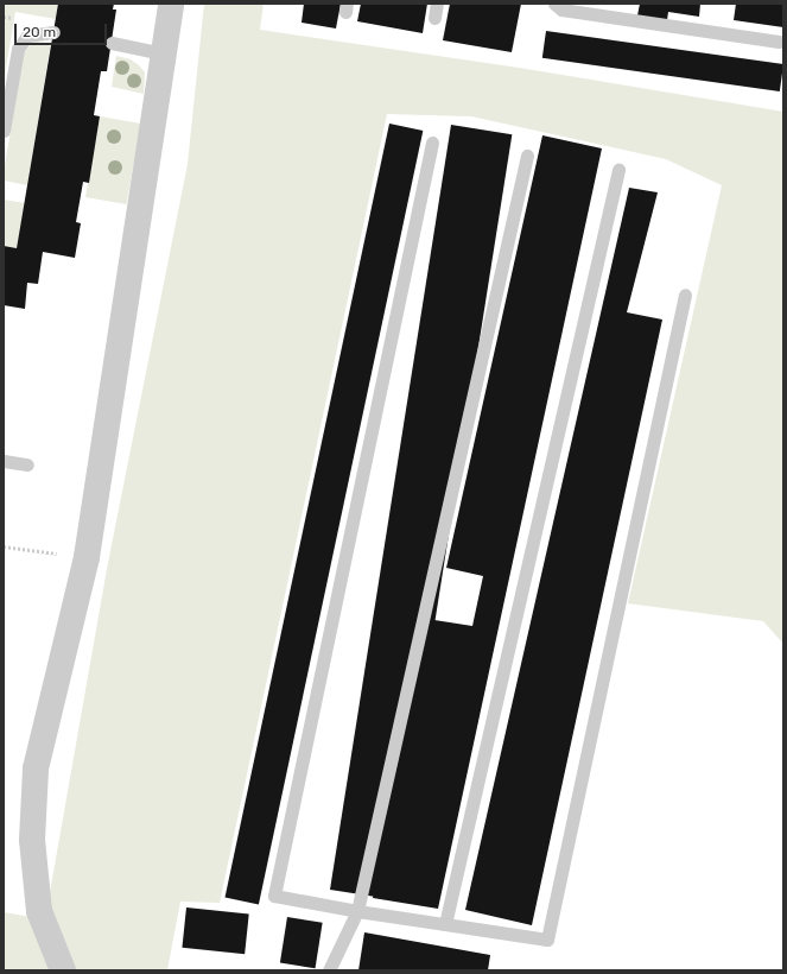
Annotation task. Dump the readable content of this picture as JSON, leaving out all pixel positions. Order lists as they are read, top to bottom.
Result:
{
  "scale_bar": "20 m"
}
